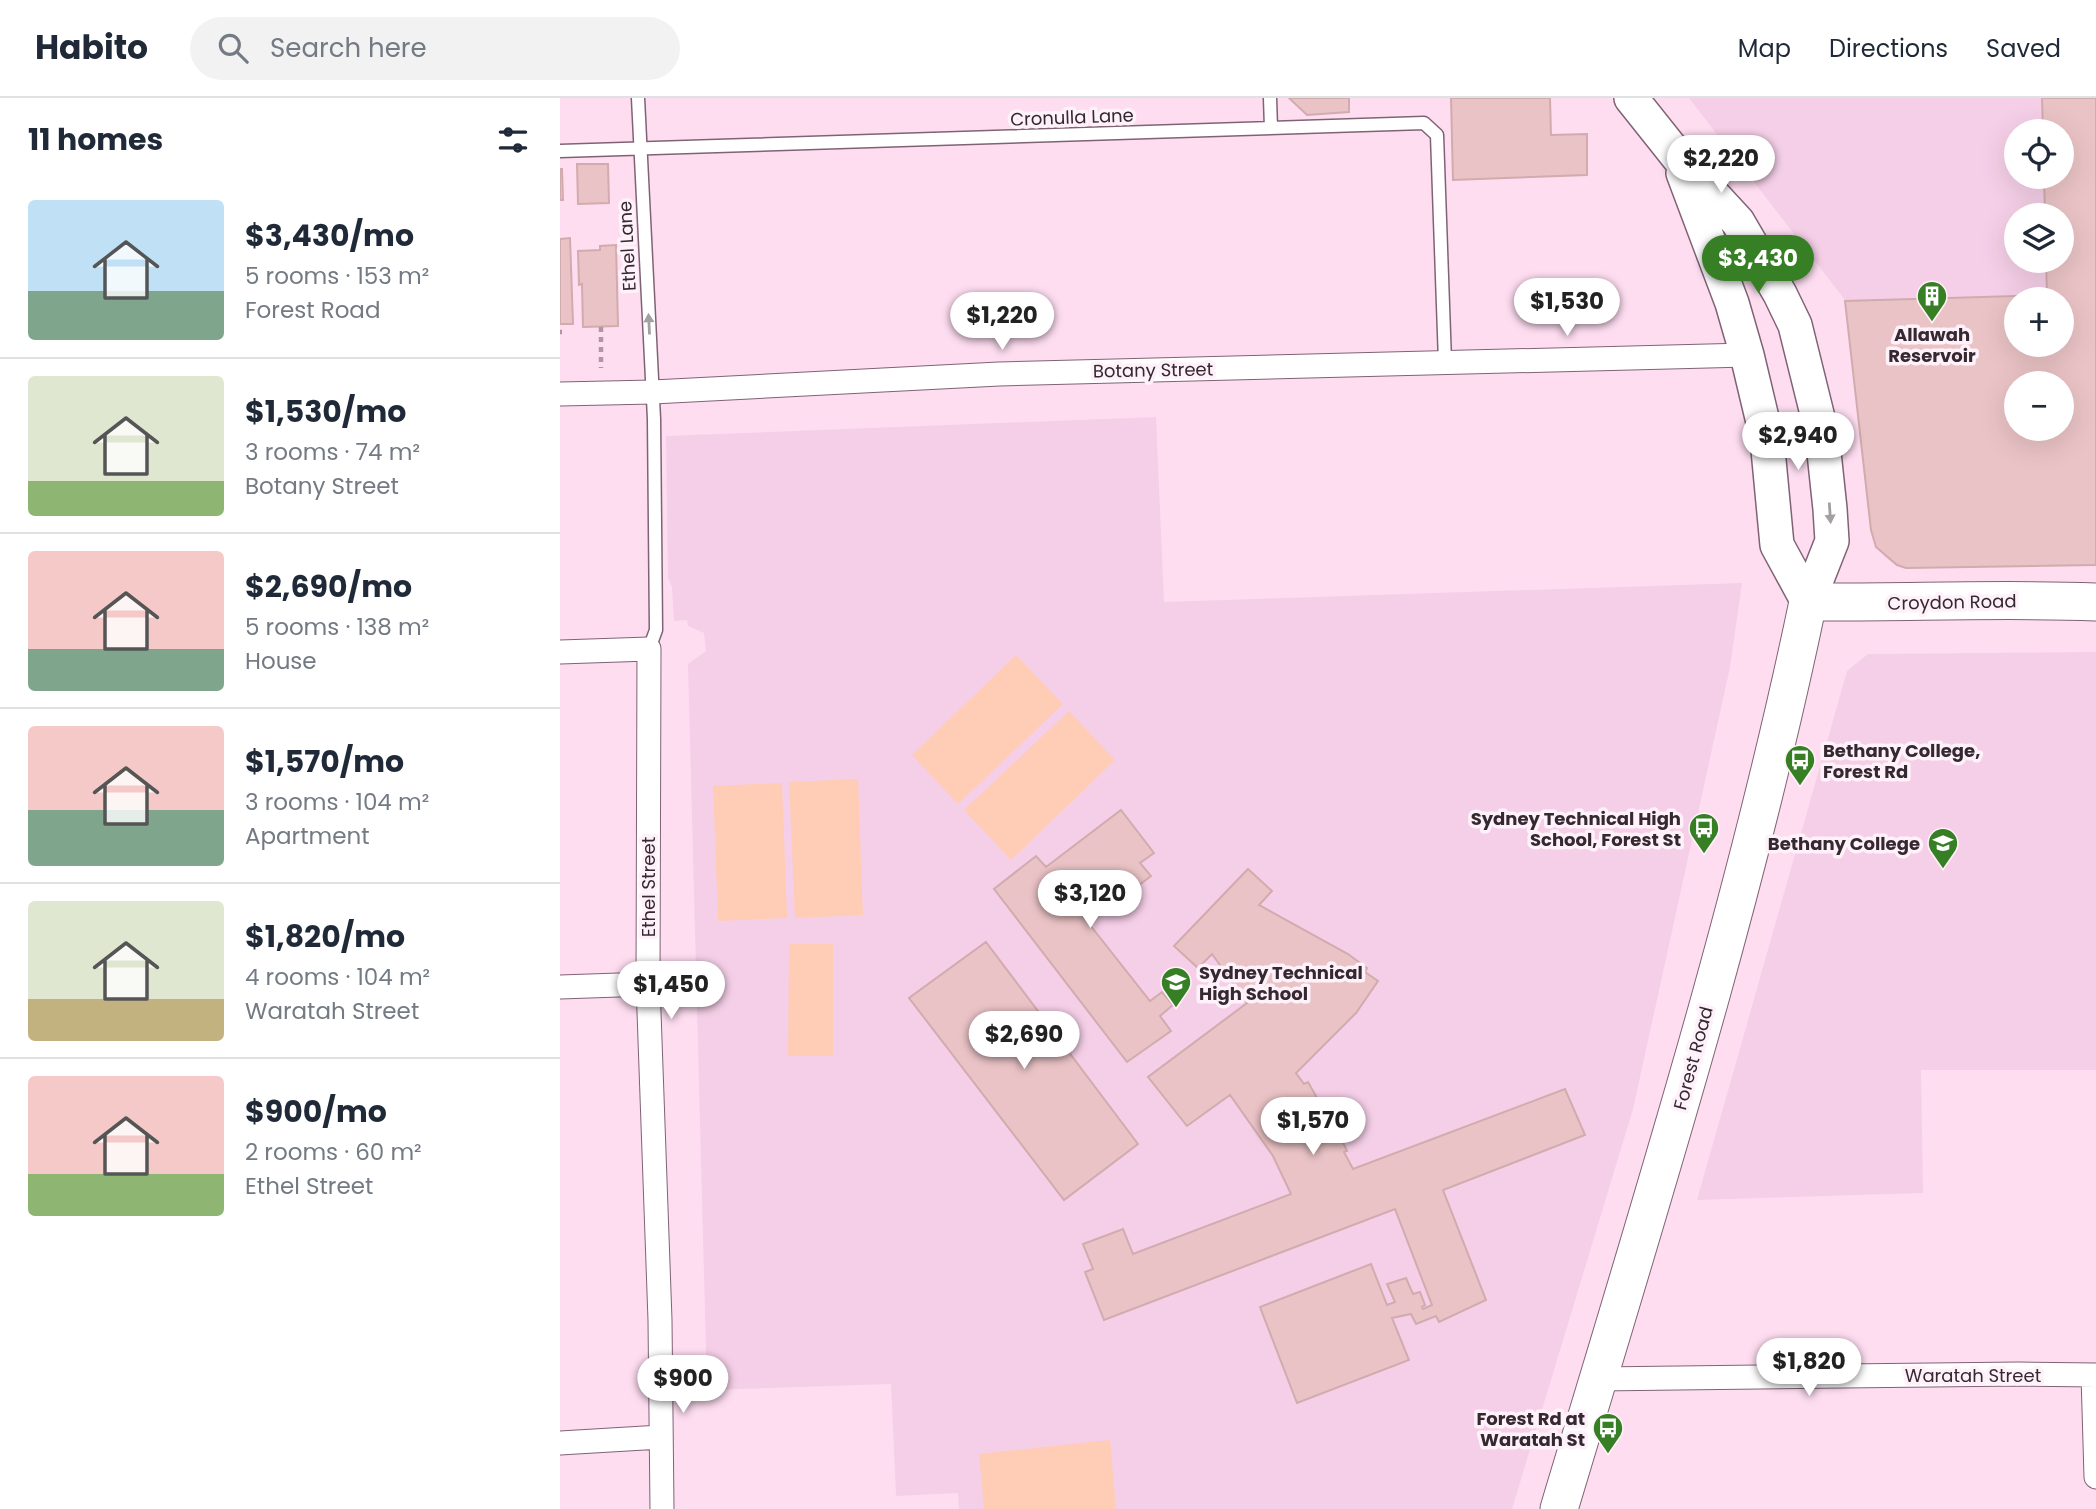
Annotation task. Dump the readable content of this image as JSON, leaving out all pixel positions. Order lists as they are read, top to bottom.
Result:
{
  "streets": {
    "main road": ["Croydon Road", "Forest Road"],
    "street": ["Botany Street", "Ethel Street", "Waratah Street"],
    "lane": ["Cronulla Lane", "Ethel Lane"]
  },
  "crossings": [
    ["Cronulla Lane", "Ethel Lane"],
    ["Cronulla Lane", "Botany Street"],
    ["Ethel Lane", "Botany Street"],
    ["Ethel Lane", "Ethel Street"],
    ["Botany Street", "Ethel Street"],
    ["Botany Street", "Forest Road"],
    ["Croydon Road", "Forest Road"],
    ["Forest Road", "Waratah Street"]
  ],
  "one_way": ["Ethel Lane"],
  "places": {
    "building": ["Allawah Reservoir"],
    "bus stop": ["Bethany College, Forest Rd", "Sydney Technical High School, Forest St", "Forest Rd at Waratah St"],
    "school or university": ["Bethany College", "Sydney Technical High School"]
  },
  "page": {
    "header": "Habito",
    "search": "Search here",
    "nav": ["Map", "Directions", "Saved"],
    "heading": "11 homes",
    "map_buttons": ["+", "−"],
    "price": [
      "$2,220",
      "$3,430",
      "$1,530",
      "$1,220",
      "$2,940",
      "$3,120",
      "$1,450",
      "$2,690",
      "$1,570",
      "$1,820",
      "$900"
    ],
    "list": [
      {
        "name": "$3,430/mo",
        "note": "5 rooms · 153 m² · Forest Road"
      },
      {
        "name": "$1,530/mo",
        "note": "3 rooms · 74 m² · Botany Street"
      },
      {
        "name": "$2,690/mo",
        "note": "5 rooms · 138 m² · House"
      },
      {
        "name": "$1,570/mo",
        "note": "3 rooms · 104 m² · Apartment"
      },
      {
        "name": "$1,820/mo",
        "note": "4 rooms · 104 m² · Waratah Street"
      },
      {
        "name": "$900/mo",
        "note": "2 rooms · 60 m² · Ethel Street"
      }
    ]
  }
}
